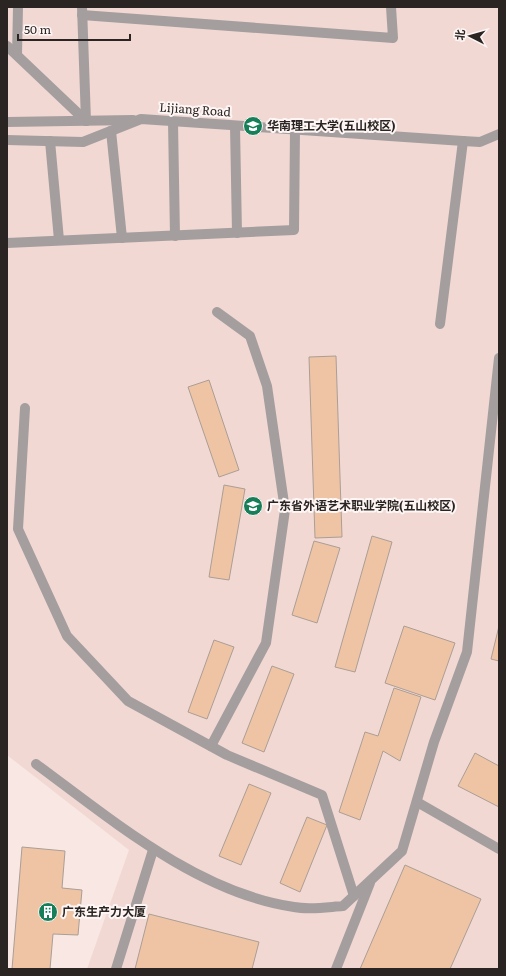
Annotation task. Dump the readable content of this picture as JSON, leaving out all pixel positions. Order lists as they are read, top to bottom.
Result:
{
  "streets": {
    "street": ["Lijiang Road"]
  },
  "places": {
    "school or university": ["华南理工大学(五山校区)", "广东省外语艺术职业学院(五山校区)"],
    "building": ["广东生产力大厦"]
  },
  "scale_bar": "50 m",
  "north": "left"
}
